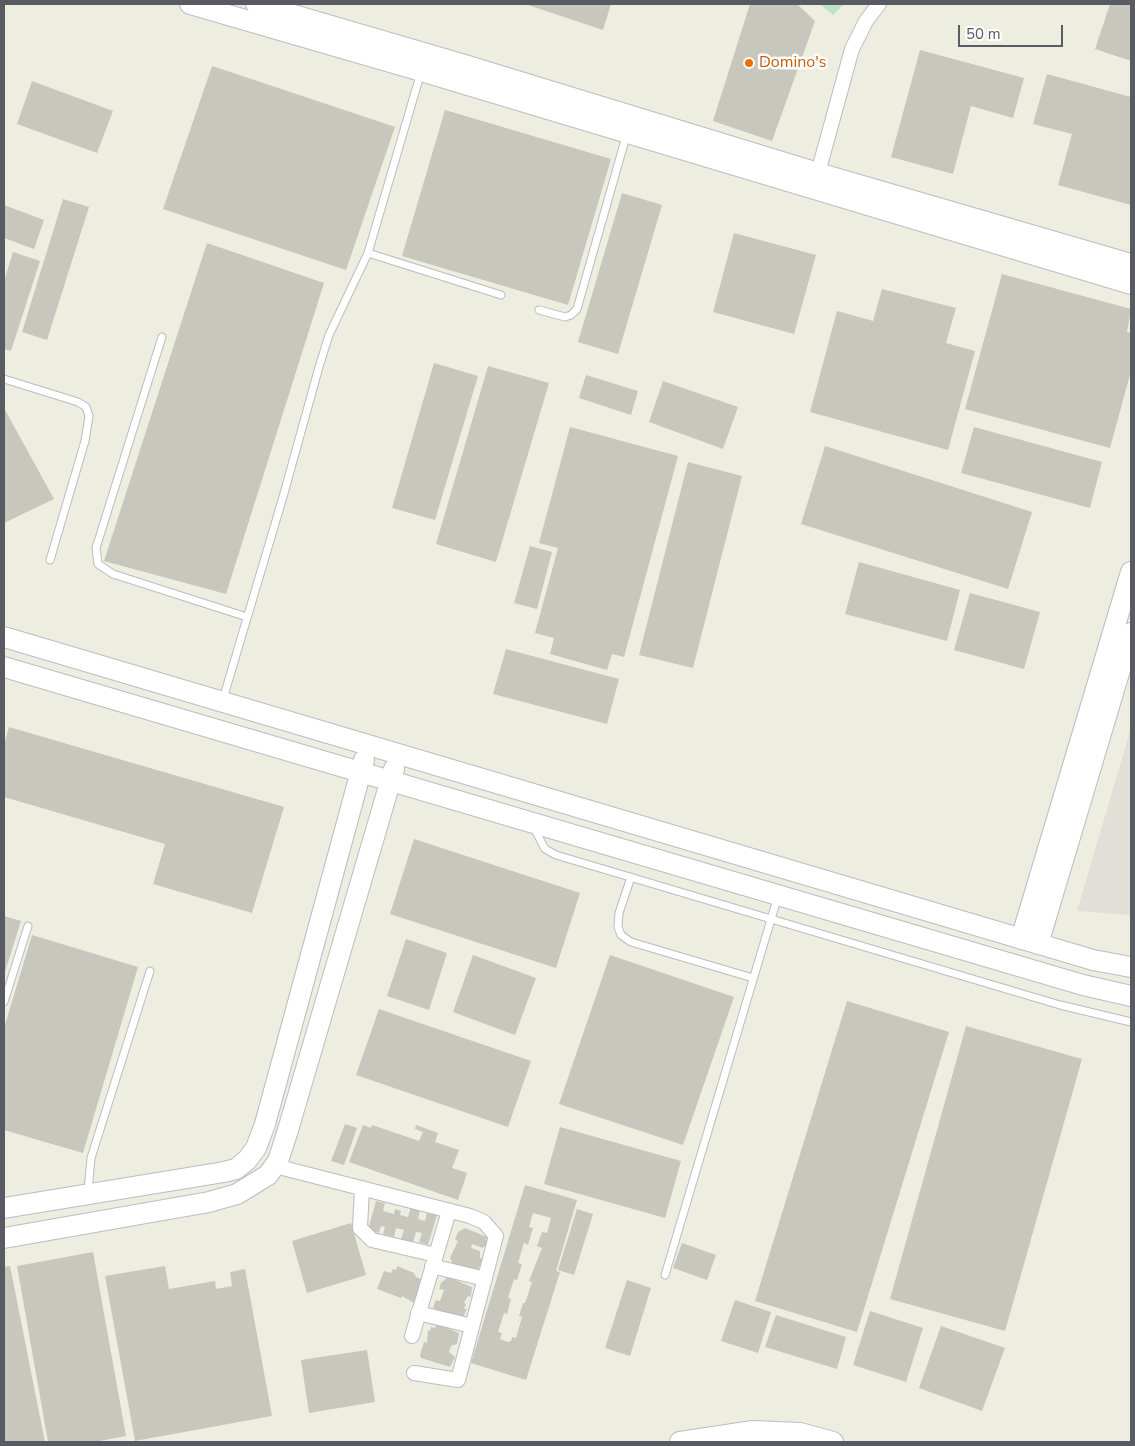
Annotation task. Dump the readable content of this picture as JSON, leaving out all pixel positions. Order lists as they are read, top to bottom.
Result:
{
  "places": ["Domino's"],
  "scale_bar": "50 m"
}
